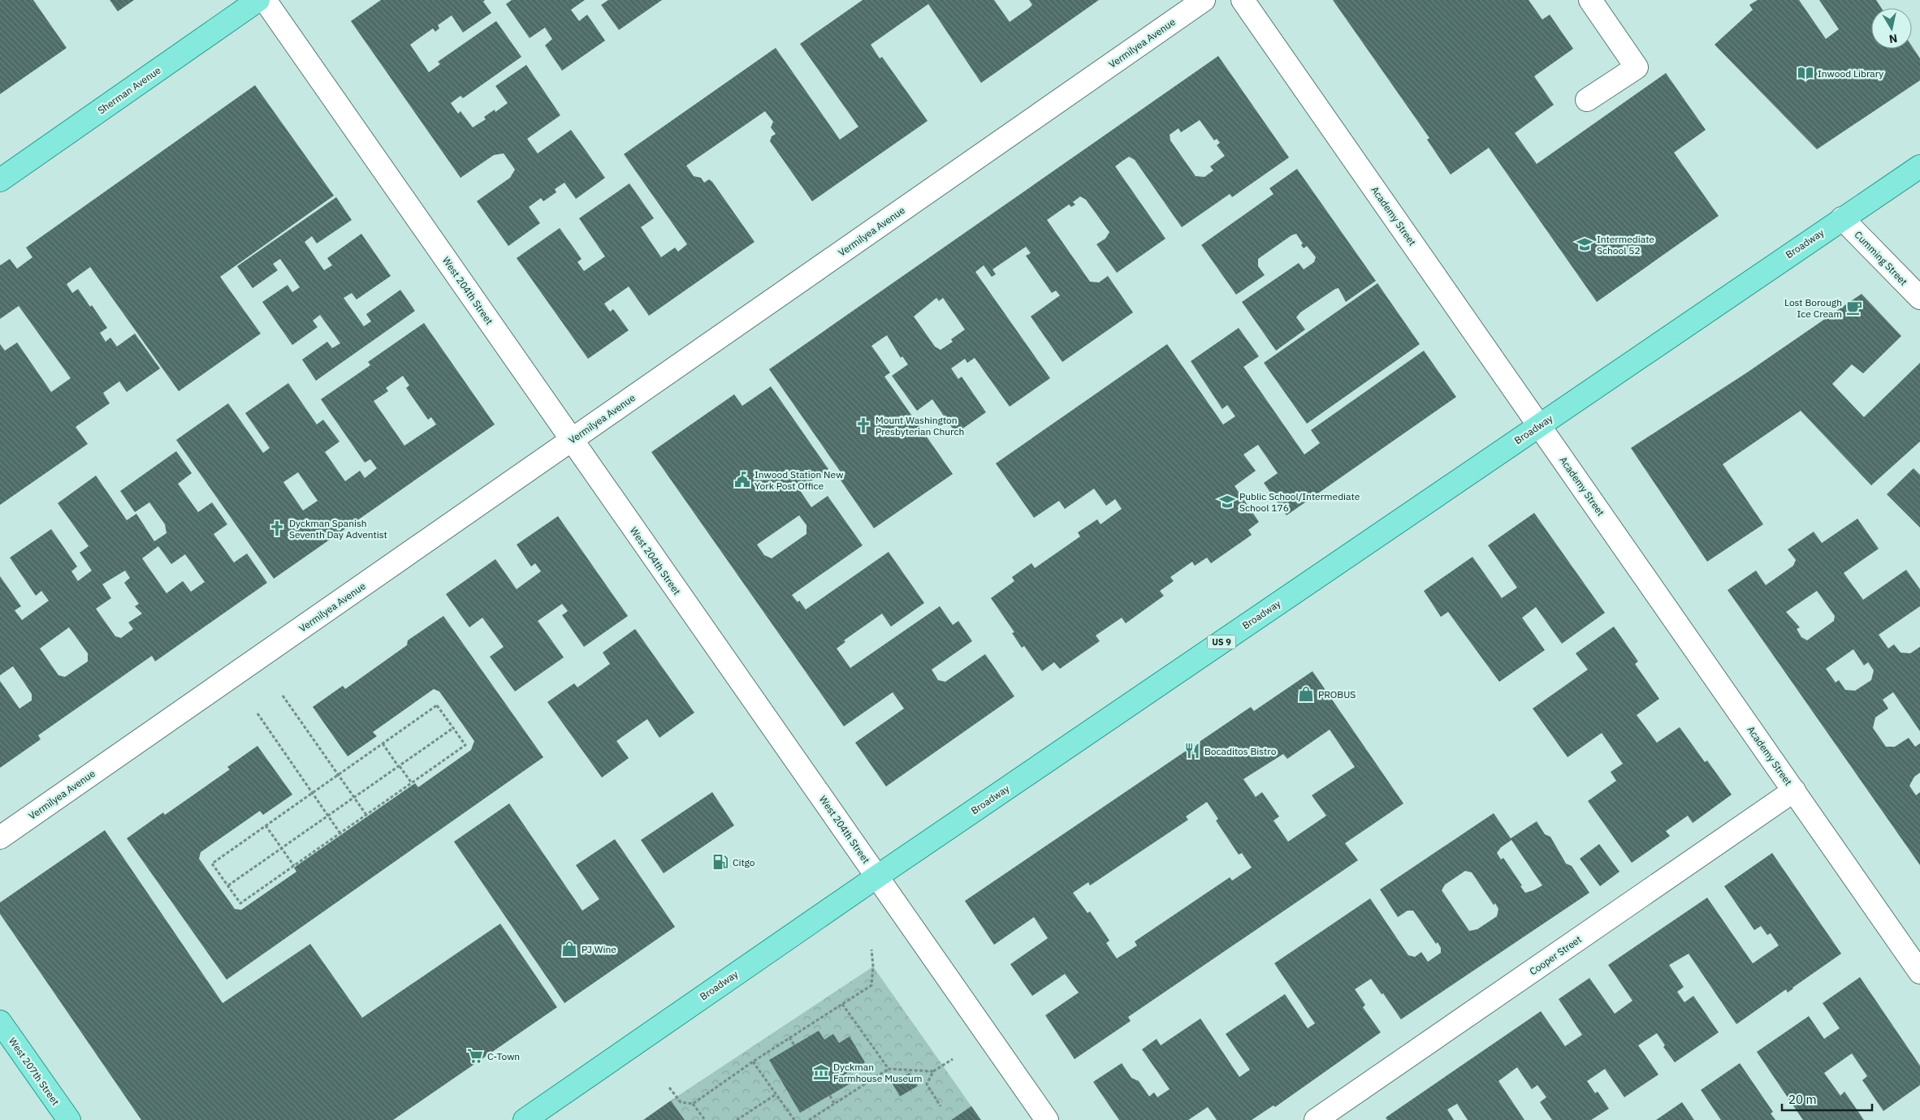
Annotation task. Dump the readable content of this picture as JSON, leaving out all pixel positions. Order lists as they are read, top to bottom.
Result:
{
  "streets": {
    "main road": [
      "Sherman Avenue",
      "Broadway",
      "US 9",
      "West 207th Street"
    ],
    "street": [
      "Vermilyea Avenue",
      "Academy Street",
      "Cumming Street",
      "West 204th Street",
      "Cooper Street"
    ]
  },
  "crossings": [
    ["Vermilyea Avenue", "West 204th Street"],
    ["Academy Street", "Broadway"],
    ["Academy Street", "Cooper Street"],
    ["Broadway", "Cumming Street"],
    ["Broadway", "West 204th Street"]
  ],
  "places": {
    "library": ["Inwood Library"],
    "school or university": ["Intermediate School 52", "Public School/Intermediate School 176"],
    "cafe": ["Lost Borough Ice Cream"],
    "church": ["Mount Washington Presbyterian Church", "Dyckman Spanish Seventh Day Adventist"],
    "public building": ["Inwood Station New York Post Office"],
    "shop": ["PROBUS", "PJ Wine"],
    "restaurant": ["Bocaditos Bistro"],
    "fuel station": ["Citgo"],
    "supermarket": ["C-Town"],
    "museum": ["Dyckman Farmhouse Museum"]
  },
  "scale_bar": "20 m",
  "north": "bottom"
}
